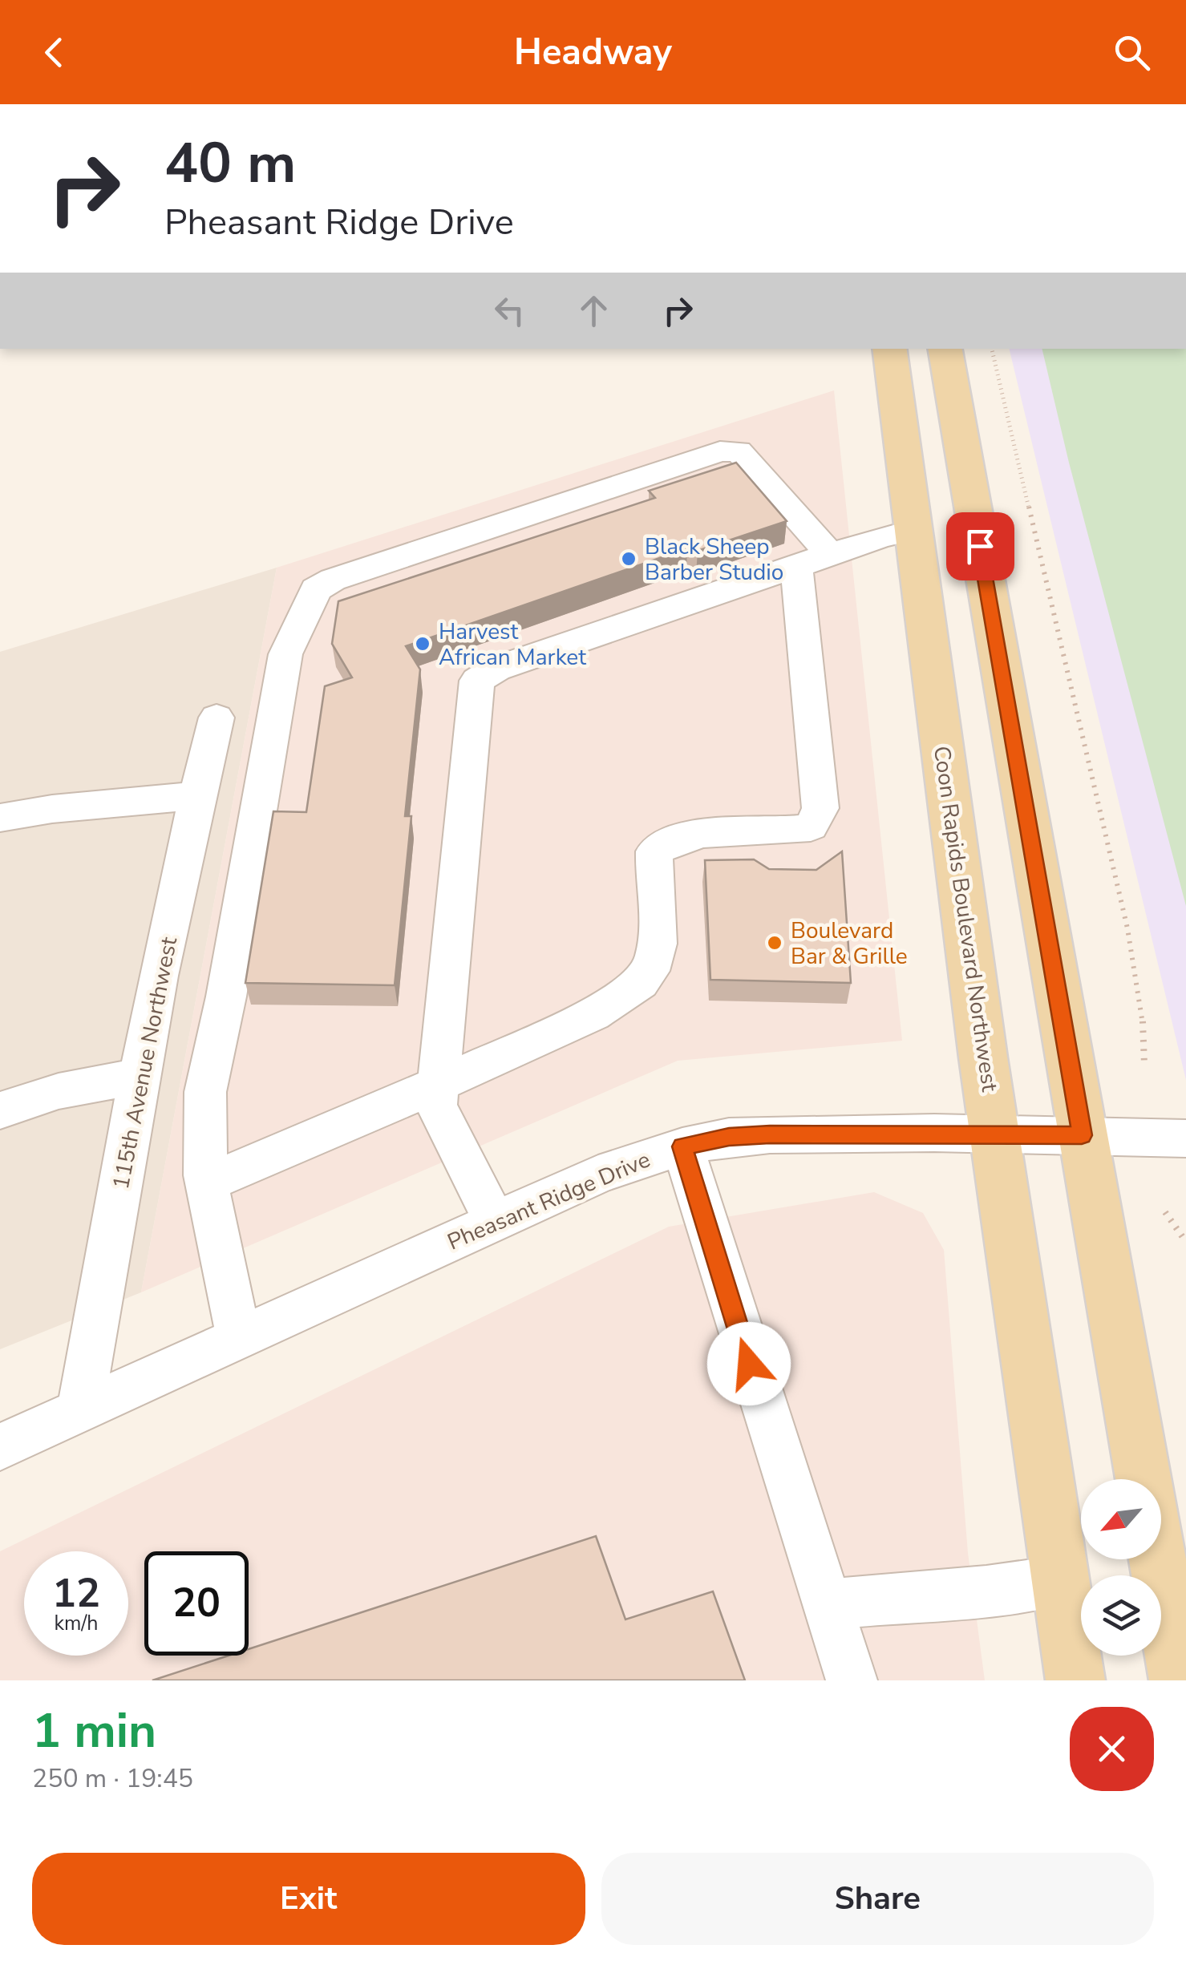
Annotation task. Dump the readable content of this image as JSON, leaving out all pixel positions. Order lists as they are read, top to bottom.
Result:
{
  "streets": {
    "main road": ["Coon Rapids Boulevard Northwest"],
    "street": ["115th Avenue Northwest", "Pheasant Ridge Drive"]
  },
  "crossings": [
    ["Coon Rapids Boulevard Northwest", "Pheasant Ridge Drive"],
    ["115th Avenue Northwest", "Pheasant Ridge Drive"]
  ],
  "places": ["Black Sheep Barber Studio", "Harvest African Market", "Boulevard Bar & Grille"],
  "north": "bottom left",
  "page": {
    "header": "Headway",
    "turn": ["40 m", "Pheasant Ridge Drive"],
    "speed": "12 km/h",
    "limit": "20",
    "heading": ["1 min", "250 m · 19:45"],
    "buttons": ["Exit", "Share"]
  }
}
